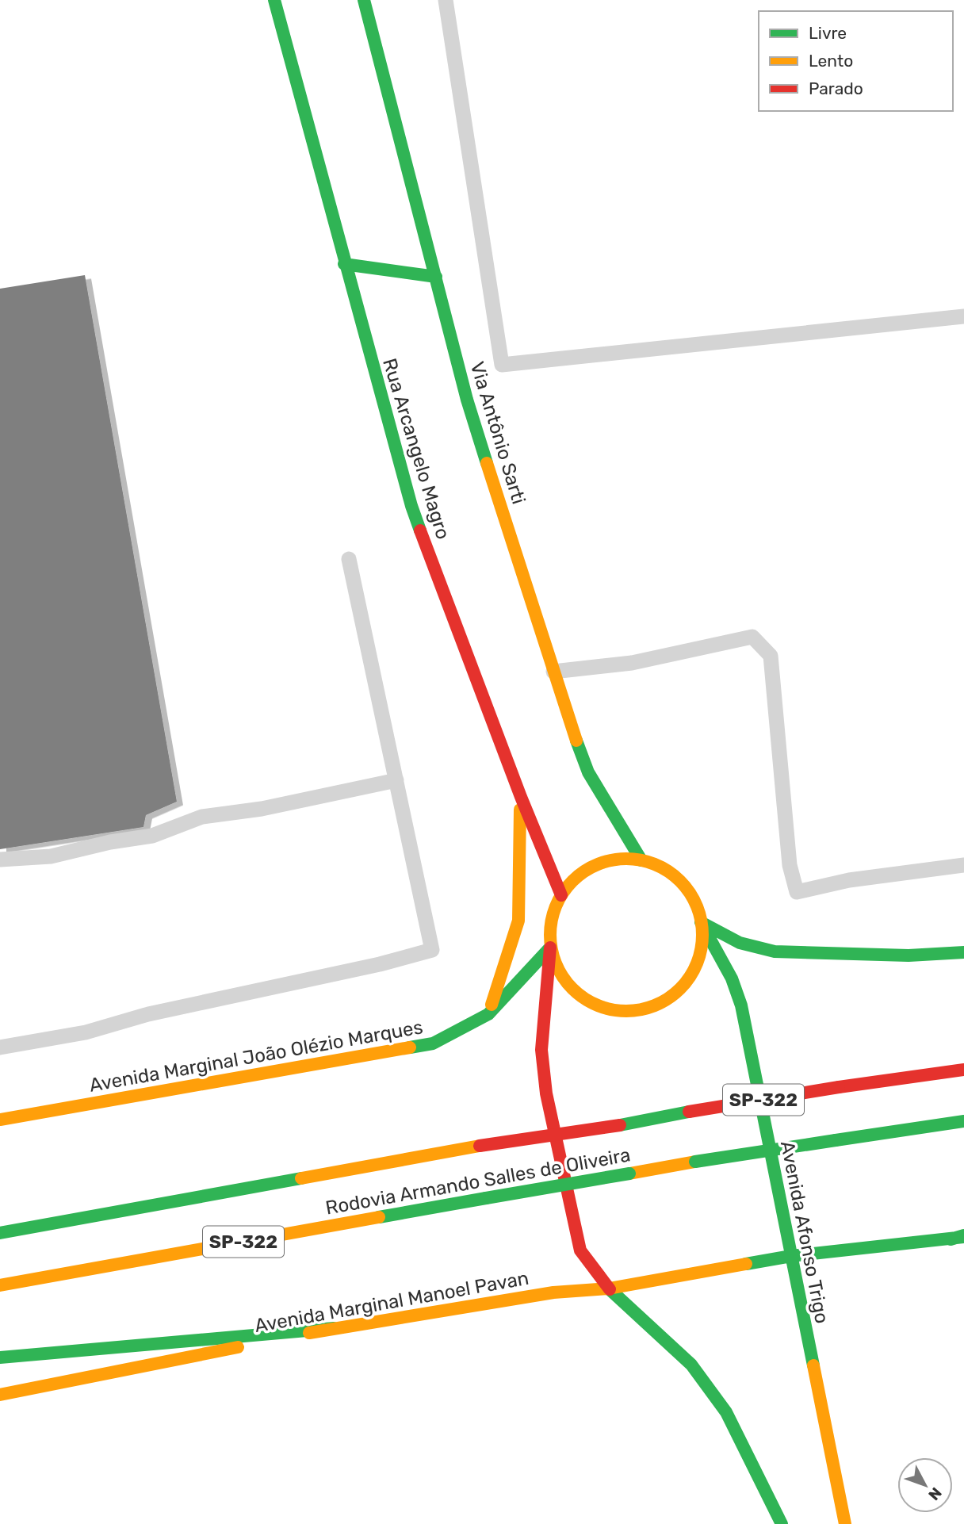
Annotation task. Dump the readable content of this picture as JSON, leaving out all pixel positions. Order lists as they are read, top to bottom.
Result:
{
  "streets": {
    "main road": [
      "Via Antônio Sarti",
      "Rua Arcangelo Magro",
      "Avenida Marginal João Olézio Marques",
      "SP-322",
      "Rodovia Armando Salles de Oliveira",
      "Avenida Afonso Trigo",
      "Avenida Marginal Manoel Pavan"
    ]
  },
  "crossings": [
    ["Via Antônio Sarti", "Rua Arcangelo Magro"],
    ["Via Antônio Sarti", "Avenida Marginal João Olézio Marques"],
    ["Via Antônio Sarti", "Avenida Afonso Trigo"],
    ["Rua Arcangelo Magro", "Avenida Marginal João Olézio Marques"],
    ["Rua Arcangelo Magro", "Avenida Afonso Trigo"],
    ["Avenida Marginal João Olézio Marques", "Avenida Afonso Trigo"],
    ["Avenida Afonso Trigo", "Avenida Marginal Manoel Pavan"]
  ],
  "legend": ["Livre", "Lento", "Parado"],
  "north": "bottom right"
}
